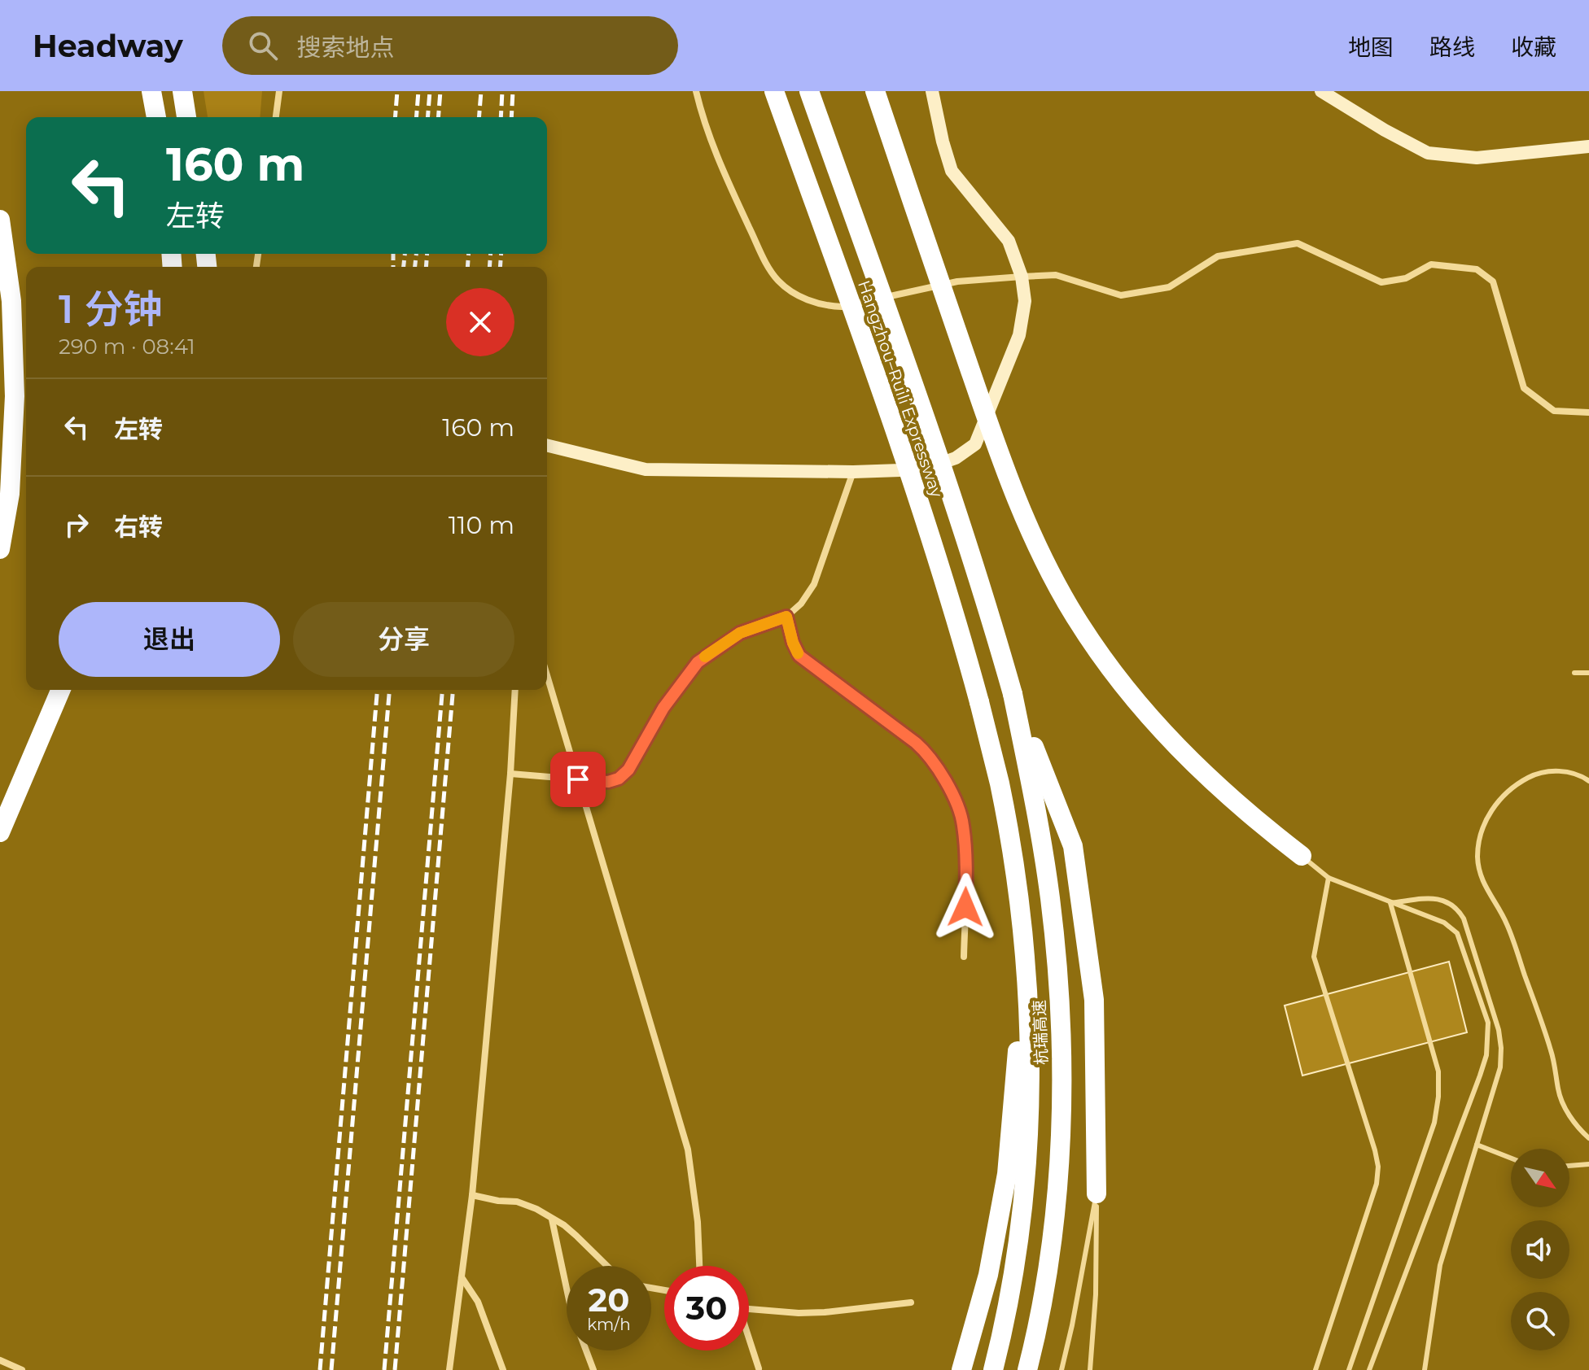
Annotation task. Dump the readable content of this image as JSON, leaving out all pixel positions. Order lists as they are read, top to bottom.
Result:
{
  "streets": {
    "highway": ["Hangzhou–Ruili Expressway", "杭瑞高速"]
  },
  "crossings": [
    ["Hangzhou–Ruili Expressway", "杭瑞高速"]
  ],
  "north": "bottom right",
  "page": {
    "header": "Headway",
    "search": "搜索地点",
    "nav": ["地图", "路线", "收藏"],
    "turn": ["160 m", "左转"],
    "heading": ["1 分钟", "290 m · 08:41"],
    "list": [
      {
        "name": "左转",
        "value": "160 m"
      },
      {
        "name": "右转",
        "value": "110 m"
      }
    ],
    "buttons": ["退出", "分享"],
    "speed": "20 km/h",
    "limit": "30"
  }
}
